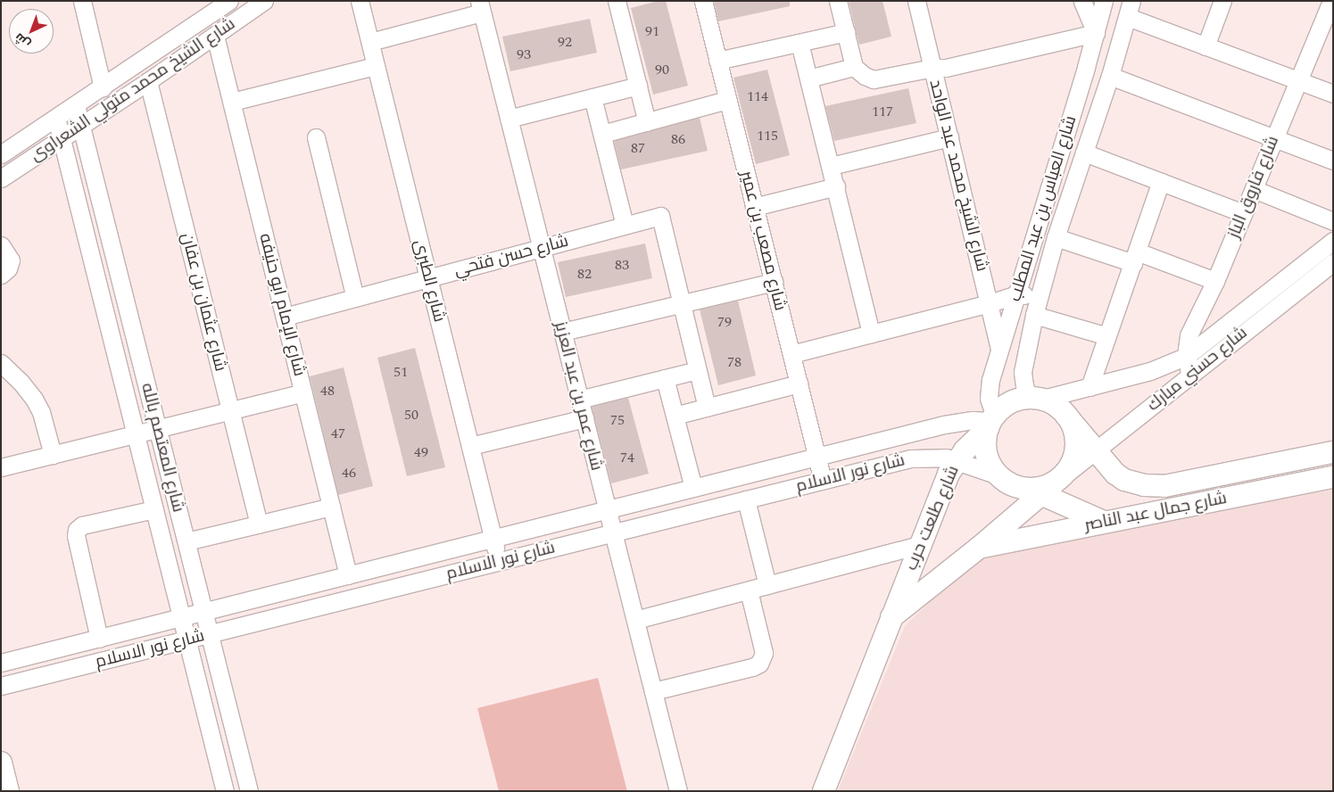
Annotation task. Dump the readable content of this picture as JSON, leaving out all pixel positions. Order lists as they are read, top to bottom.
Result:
{
  "streets": {
    "main road": ["شارع جمال عبد الناصر", "شارع طلعت حرب"],
    "street": [
      "شارع الشيخ محمد متولي الشعراوى",
      "شارع الشيخ محمد عبد الواحد",
      "شارع فاروق الباز",
      "شارع العباس بن عبد المطلب",
      "شارع مصعب بن عمير",
      "شارع حسن فتحي",
      "شارع الطبرى",
      "شارع عثمان بن عفان",
      "شارع الإمام ابو حنيفه",
      "شارع حسني مبارك",
      "شارع عمر بن عبد العزيز",
      "شارع المعتصم بالله",
      "شارع نور الاسلام"
    ]
  },
  "crossings": [
    ["شارع الشيخ محمد متولي الشعراوى", "شارع عثمان بن عفان"],
    ["شارع الشيخ محمد متولي الشعراوى", "شارع الإمام ابو حنيفه"],
    ["شارع الشيخ محمد متولي الشعراوى", "شارع المعتصم بالله"],
    ["شارع الشيخ محمد عبد الواحد", "شارع العباس بن عبد المطلب"],
    ["شارع فاروق الباز", "شارع حسني مبارك"],
    ["شارع العباس بن عبد المطلب", "شارع حسني مبارك"],
    ["شارع العباس بن عبد المطلب", "شارع نور الاسلام"],
    ["شارع العباس بن عبد المطلب", "شارع جمال عبد الناصر"],
    ["شارع العباس بن عبد المطلب", "شارع طلعت حرب"],
    ["شارع مصعب بن عمير", "شارع نور الاسلام"],
    ["شارع حسن فتحي", "شارع الطبرى"],
    ["شارع حسن فتحي", "شارع الإمام ابو حنيفه"],
    ["شارع حسن فتحي", "شارع عمر بن عبد العزيز"],
    ["شارع الطبرى", "شارع نور الاسلام"],
    ["شارع الإمام ابو حنيفه", "شارع نور الاسلام"],
    ["شارع حسني مبارك", "شارع نور الاسلام"],
    ["شارع حسني مبارك", "شارع جمال عبد الناصر"],
    ["شارع حسني مبارك", "شارع طلعت حرب"],
    ["شارع عمر بن عبد العزيز", "شارع نور الاسلام"],
    ["شارع المعتصم بالله", "شارع نور الاسلام"],
    ["شارع نور الاسلام", "شارع جمال عبد الناصر"],
    ["شارع نور الاسلام", "شارع طلعت حرب"],
    ["شارع جمال عبد الناصر", "شارع طلعت حرب"]
  ],
  "house_numbers": [
    "91",
    "92",
    "93",
    "90",
    "114",
    "117",
    "115",
    "86",
    "87",
    "83",
    "82",
    "79",
    "78",
    "51",
    "48",
    "50",
    "75",
    "47",
    "49",
    "74",
    "46"
  ],
  "north": "bottom left"
}
